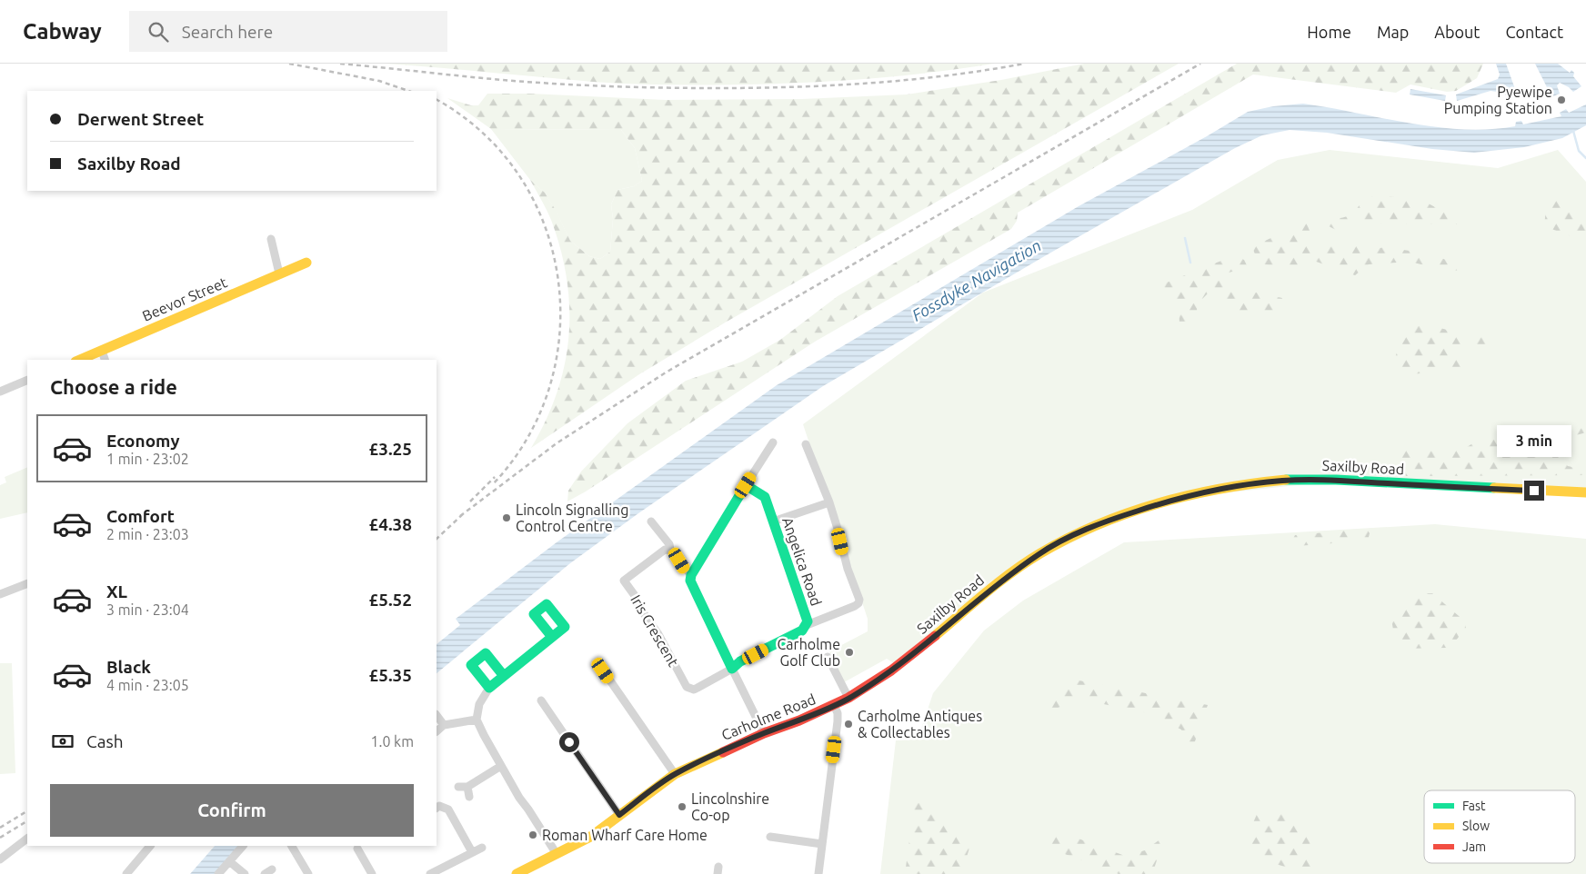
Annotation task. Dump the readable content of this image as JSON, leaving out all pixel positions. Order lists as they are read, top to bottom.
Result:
{
  "streets": {
    "main road": [
      "Beevor Street",
      "Saxilby Road",
      "Angelica Road",
      "Carholme Road"
    ],
    "street": ["Iris Crescent"]
  },
  "crossings": [
    ["Saxilby Road", "Carholme Road"],
    ["Angelica Road", "Iris Crescent"]
  ],
  "water": ["Fossdyke Navigation"],
  "places": [
    "Pyewipe Pumping Station",
    "Lincoln Signalling Control Centre",
    "Carholme Golf Club",
    "Carholme Antiques & Collectables",
    "Lincolnshire Co-op",
    "Roman Wharf Care Home"
  ],
  "legend": ["Fast", "Slow", "Jam"],
  "page": {
    "header": "Cabway",
    "search": "Search here",
    "nav": [
      "Home",
      "Map",
      "About",
      "Contact"
    ],
    "banner": ["Derwent Street", "Saxilby Road"],
    "heading": "Choose a ride",
    "list": [
      {
        "name": "Economy",
        "note": "1 min · 23:02",
        "value": "£3.25"
      },
      {
        "name": "Comfort",
        "note": "2 min · 23:03",
        "value": "£4.38"
      },
      {
        "name": "XL",
        "note": "3 min · 23:04",
        "value": "£5.52"
      },
      {
        "name": "Black",
        "note": "4 min · 23:05",
        "value": "£5.35"
      }
    ],
    "bubble": "3 min",
    "pay": ["Cash", "1.0 km"],
    "buttons": "Confirm"
  }
}
